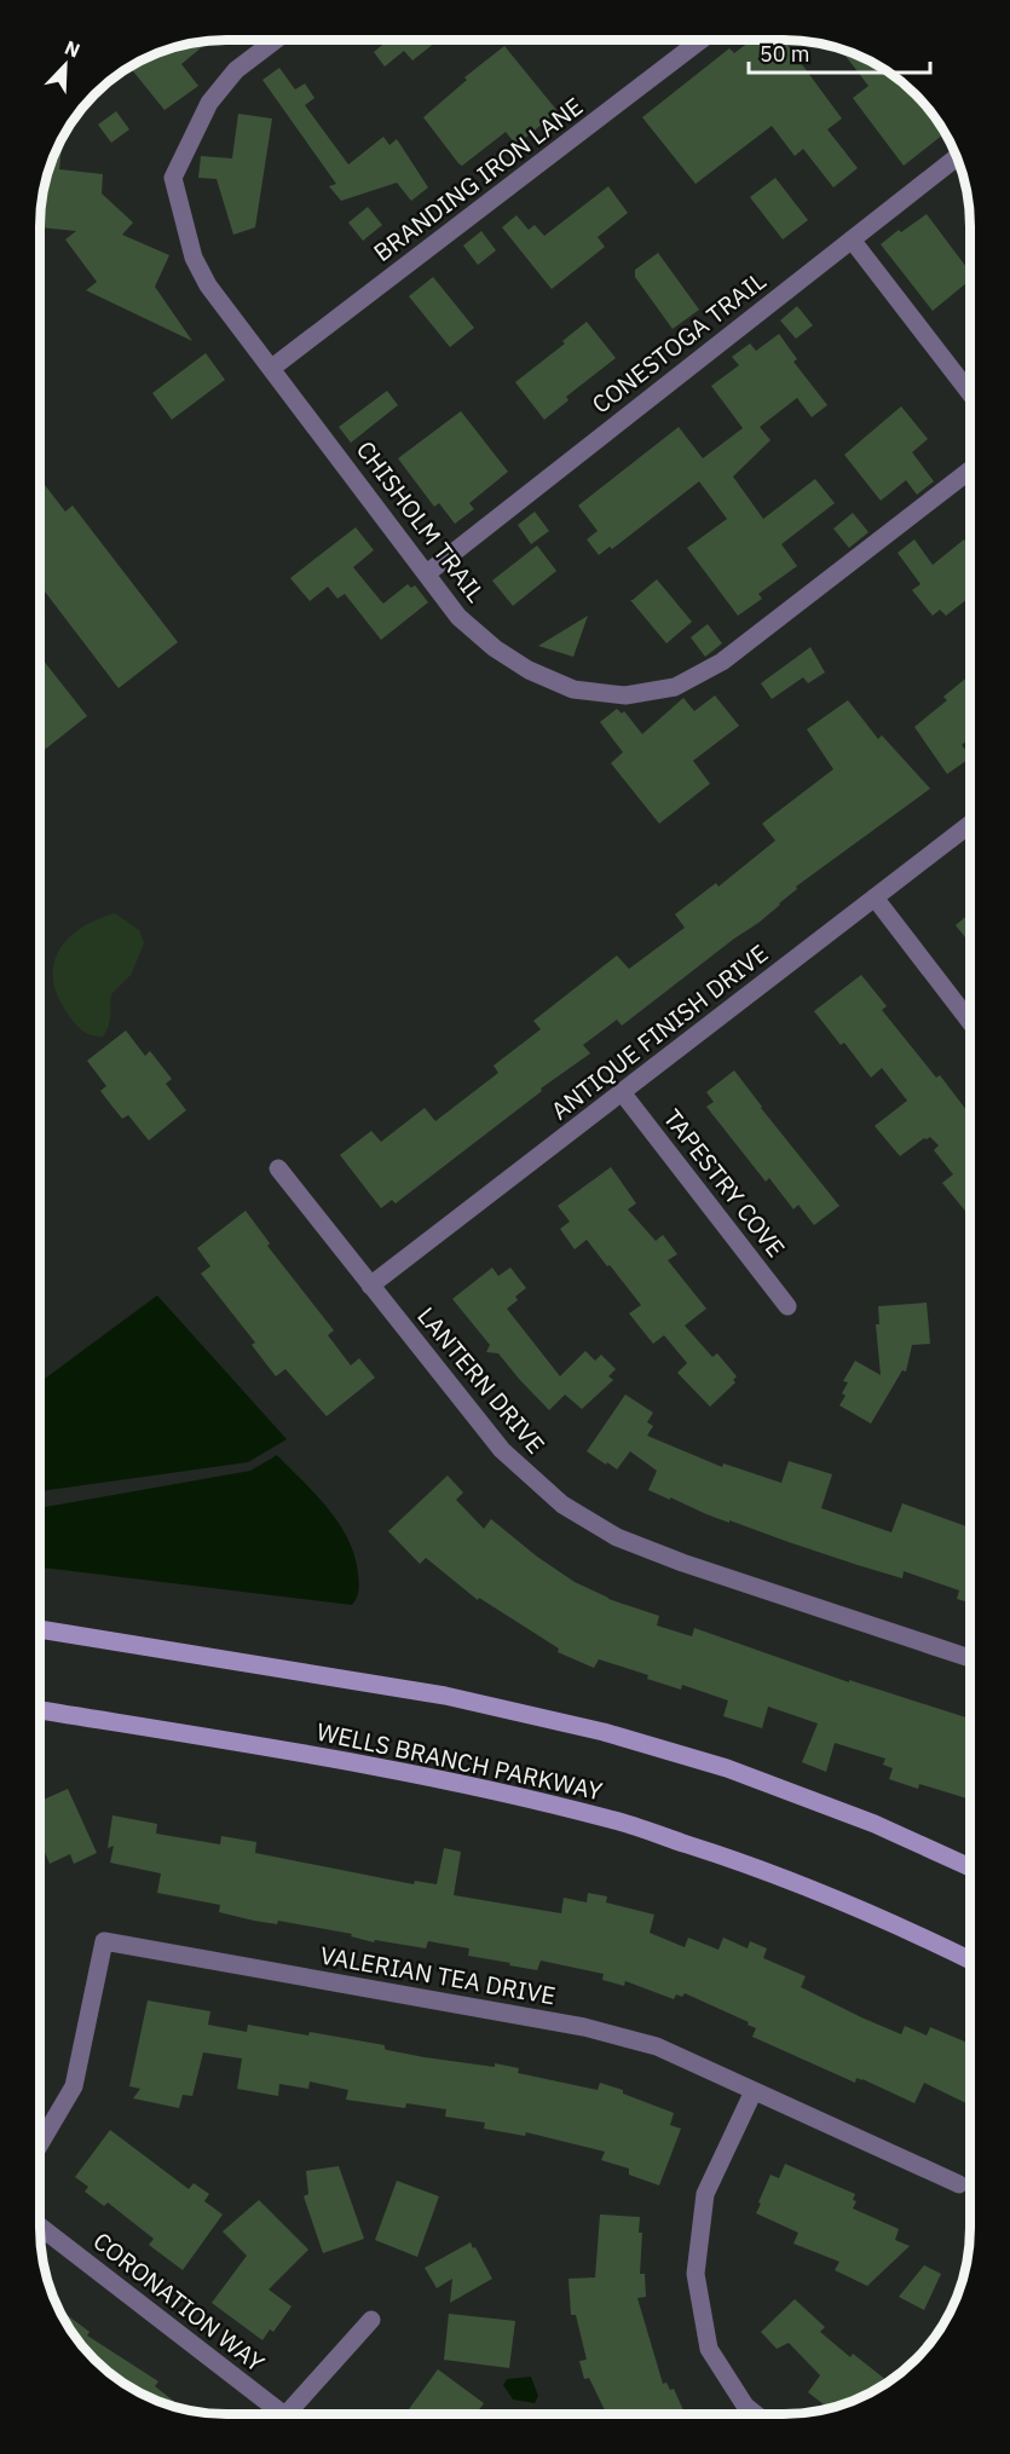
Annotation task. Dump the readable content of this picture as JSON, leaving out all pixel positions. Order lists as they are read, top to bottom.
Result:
{
  "streets": {
    "main road": ["WELLS BRANCH PARKWAY"],
    "street": [
      "BRANDING IRON LANE",
      "CONESTOGA TRAIL",
      "CHISHOLM TRAIL",
      "ANTIQUE FINISH DRIVE",
      "TAPESTRY COVE",
      "LANTERN DRIVE",
      "VALERIAN TEA DRIVE",
      "CORONATION WAY"
    ]
  },
  "crossings": [
    ["BRANDING IRON LANE", "CHISHOLM TRAIL"],
    ["CONESTOGA TRAIL", "CHISHOLM TRAIL"],
    ["ANTIQUE FINISH DRIVE", "TAPESTRY COVE"],
    ["ANTIQUE FINISH DRIVE", "LANTERN DRIVE"]
  ],
  "scale_bar": "50 m",
  "north": "top right"
}
